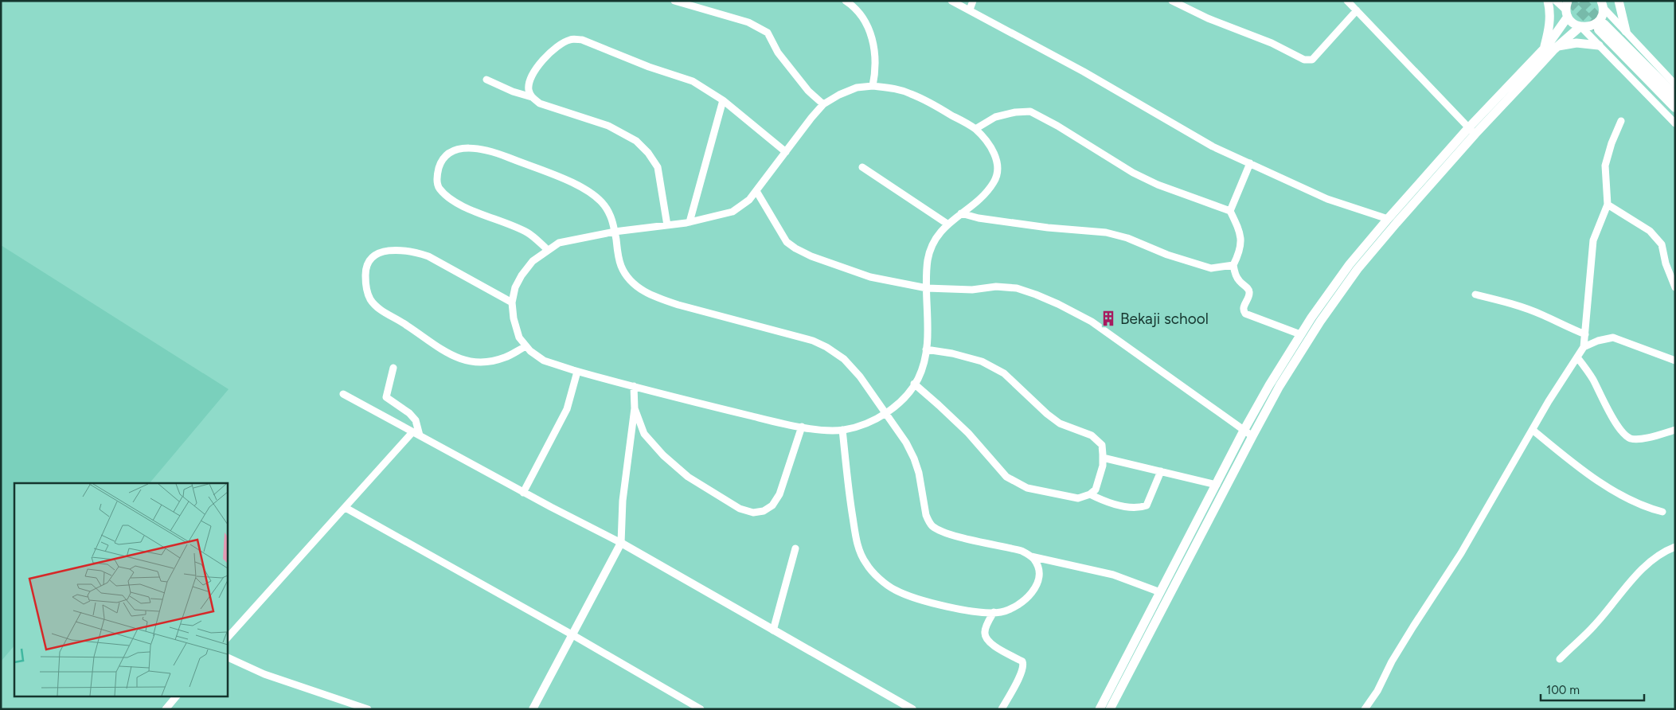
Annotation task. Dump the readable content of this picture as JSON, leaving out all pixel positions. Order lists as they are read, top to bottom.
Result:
{
  "places": {
    "building": ["Bekaji school"]
  },
  "scale_bar": "100 m"
}
